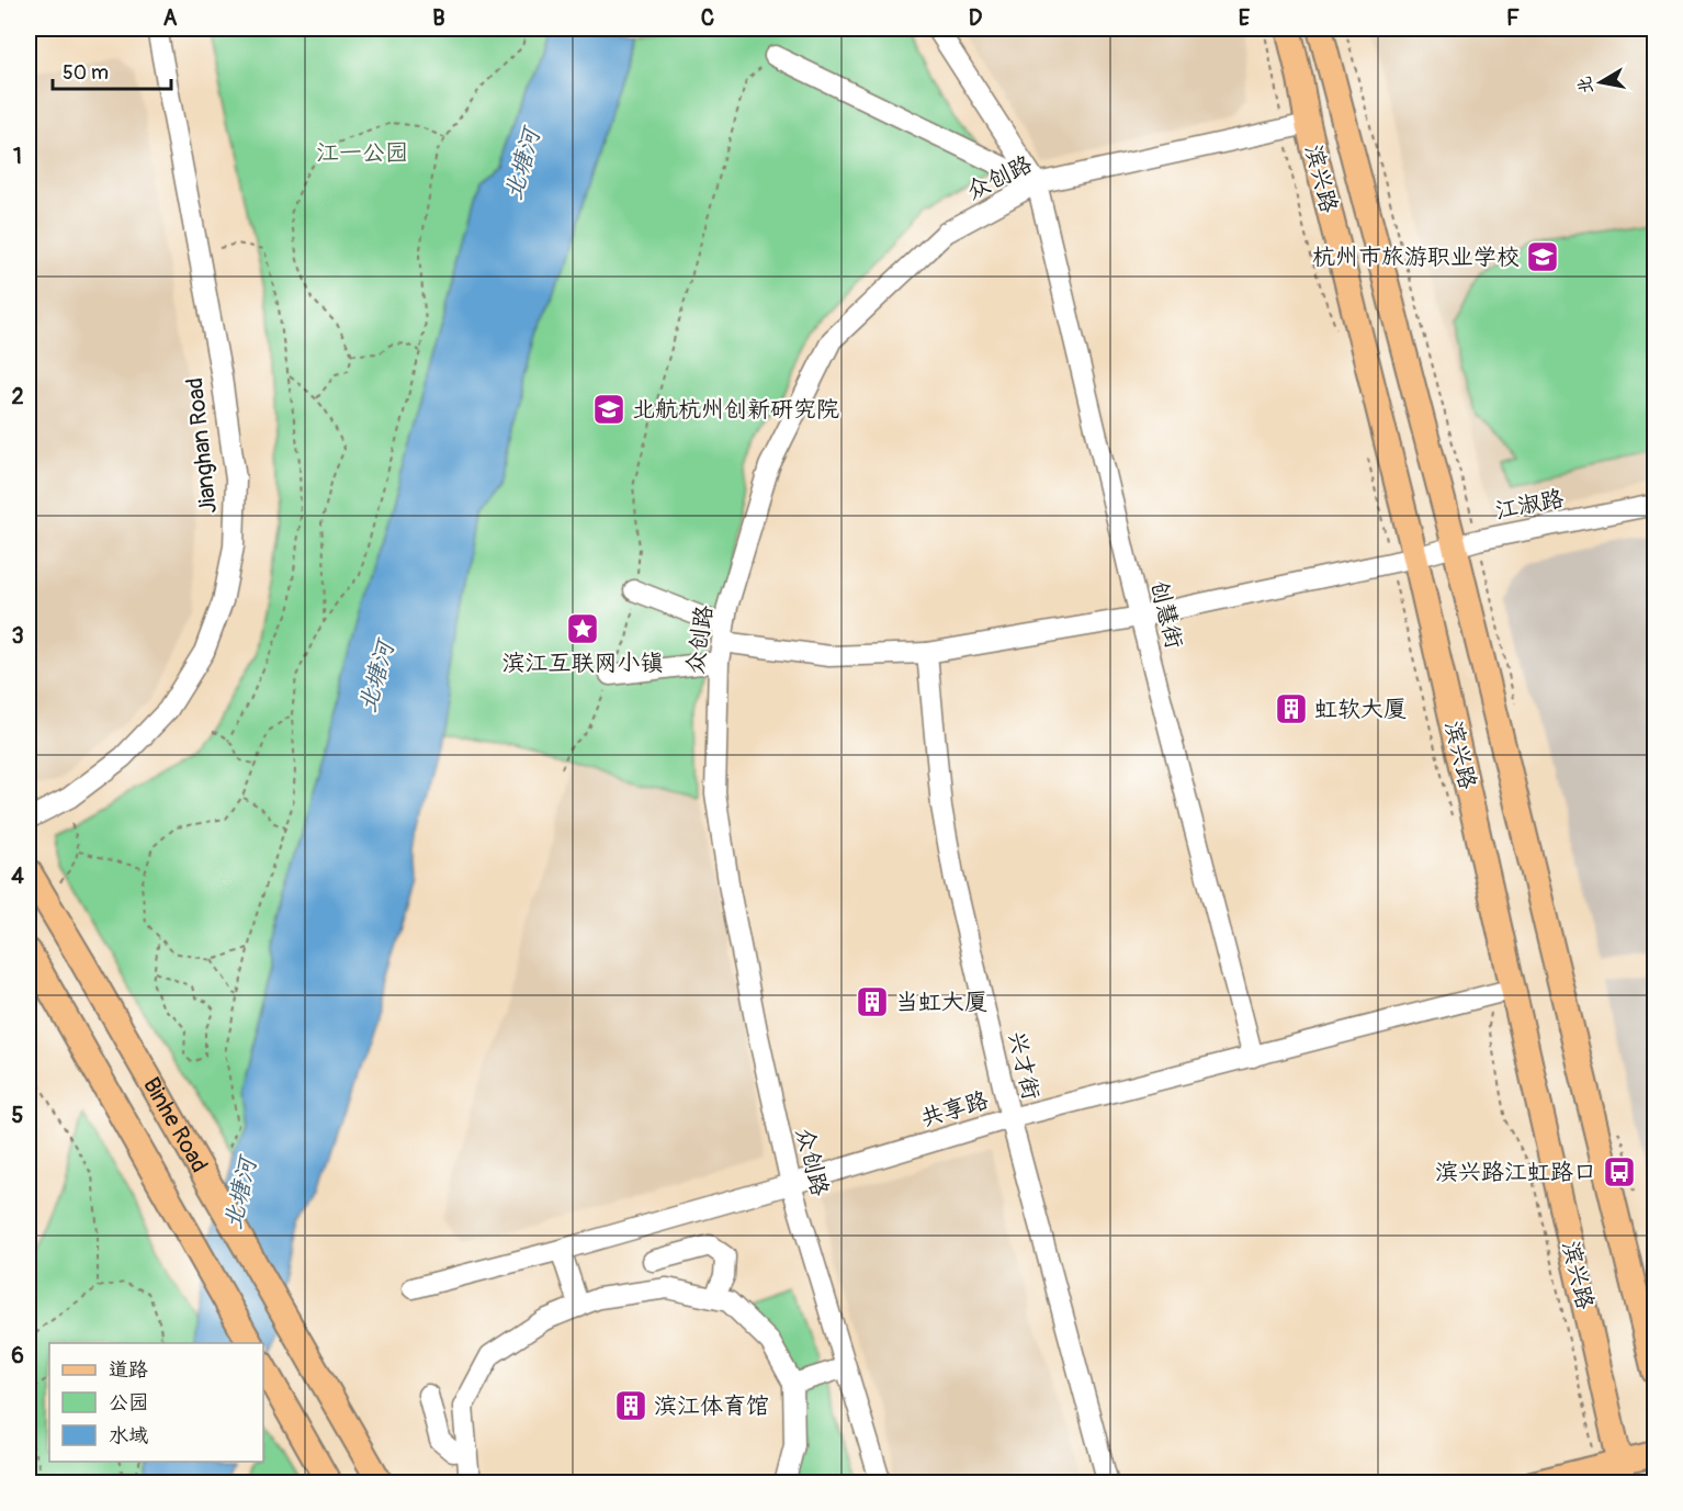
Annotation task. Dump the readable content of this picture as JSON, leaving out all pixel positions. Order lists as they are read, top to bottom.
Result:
{
  "streets": {
    "main road": ["滨兴路", "Binhe Road"],
    "street": [
      "众创路",
      "Jianghan Road",
      "江淑路",
      "创慧街",
      "兴才街",
      "共享路"
    ]
  },
  "crossings": [
    ["众创路", "滨兴路"],
    ["众创路", "江淑路"],
    ["众创路", "创慧街"],
    ["众创路", "共享路"],
    ["滨兴路", "江淑路"],
    ["滨兴路", "共享路"],
    ["江淑路", "创慧街"],
    ["江淑路", "兴才街"],
    ["创慧街", "共享路"],
    ["兴才街", "共享路"]
  ],
  "water": ["北塘河"],
  "parks": ["江一公园"],
  "places": {
    "school or university": ["杭州市旅游职业学校", "北航杭州创新研究院"],
    "place": ["滨江互联网小镇"],
    "building": ["虹软大厦", "当虹大厦", "滨江体育馆"],
    "bus stop": ["滨兴路江虹路口"]
  },
  "legend": ["道路", "公园", "水域"],
  "scale_bar": "50 m",
  "north": "left",
  "grid": {
    "columns": [
      "A",
      "B",
      "C",
      "D",
      "E",
      "F"
    ],
    "rows": [
      "1",
      "2",
      "3",
      "4",
      "5",
      "6"
    ]
  }
}
